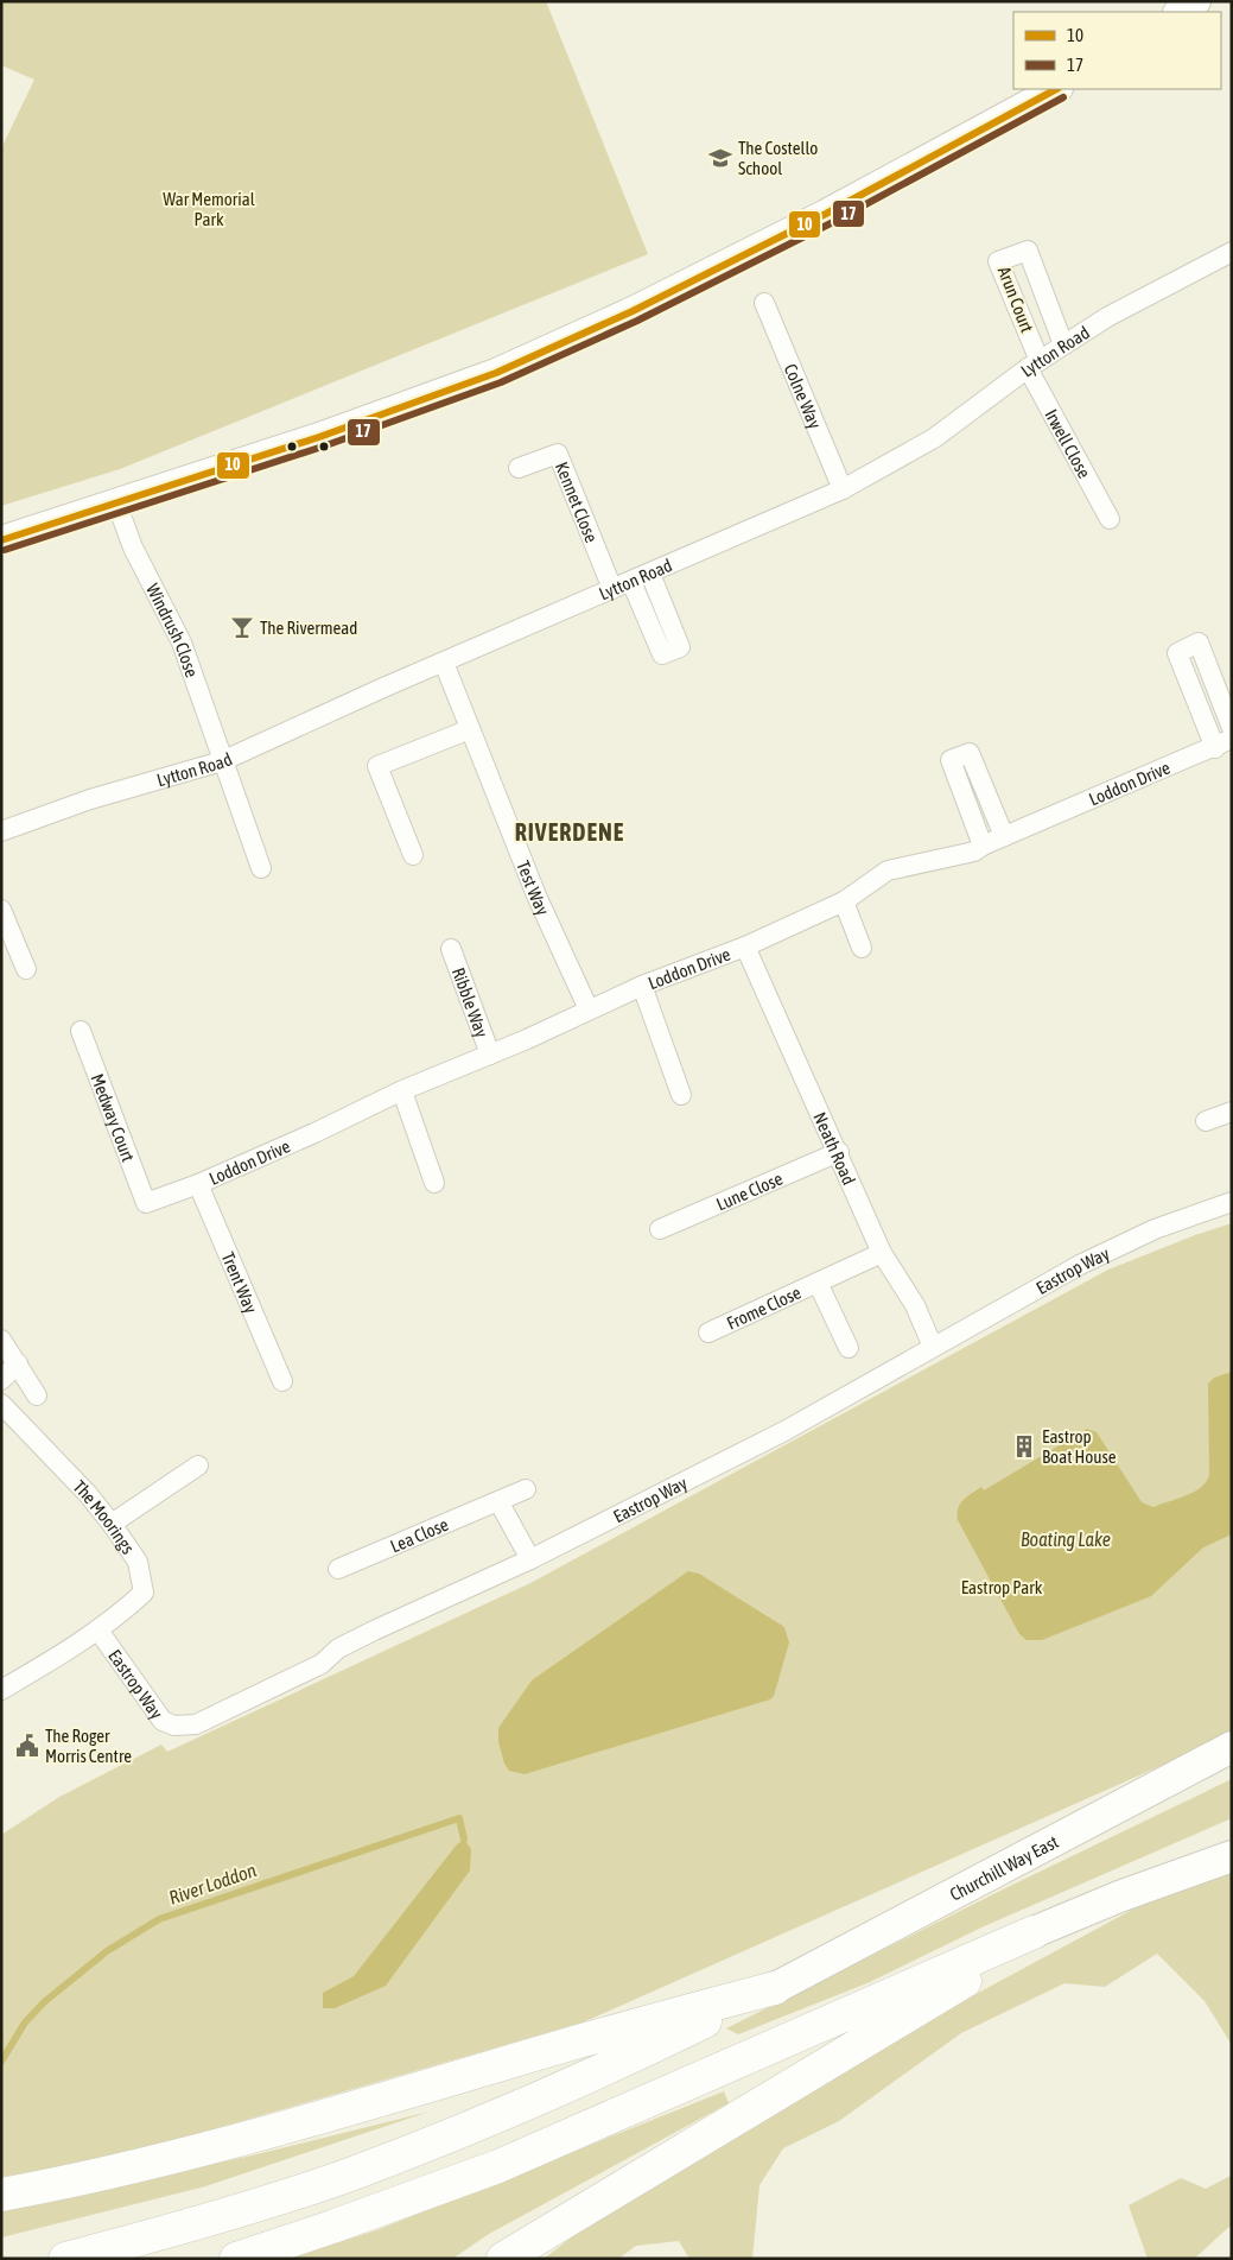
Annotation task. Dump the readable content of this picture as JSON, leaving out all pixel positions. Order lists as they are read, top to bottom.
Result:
{
  "streets": {
    "main road": ["Churchill Way East"],
    "street": [
      "Arun Court",
      "Lytton Road",
      "Colne Way",
      "Irwell Close",
      "Kennet Close",
      "Windrush Close",
      "Loddon Drive",
      "Test Way",
      "Ribble Way",
      "Medway Court",
      "Neath Road",
      "Lune Close",
      "Eastrop Way",
      "Trent Way",
      "Frome Close",
      "The Moorings",
      "Lea Close"
    ]
  },
  "crossings": [
    ["Arun Court", "Lytton Road"],
    ["Arun Court", "Irwell Close"],
    ["Lytton Road", "Colne Way"],
    ["Lytton Road", "Irwell Close"],
    ["Lytton Road", "Kennet Close"],
    ["Lytton Road", "Windrush Close"],
    ["Lytton Road", "Test Way"],
    ["Loddon Drive", "Test Way"],
    ["Loddon Drive", "Ribble Way"],
    ["Loddon Drive", "Medway Court"],
    ["Loddon Drive", "Neath Road"],
    ["Loddon Drive", "Trent Way"],
    ["Neath Road", "Lune Close"],
    ["Neath Road", "Eastrop Way"],
    ["Neath Road", "Frome Close"],
    ["Eastrop Way", "The Moorings"]
  ],
  "districts": ["RIVERDENE"],
  "water": ["Boating Lake", "River Loddon"],
  "parks": ["War Memorial Park", "Eastrop Park"],
  "places": {
    "school or university": ["The Costello School"],
    "bar": ["The Rivermead"],
    "building": ["Eastrop Boat House"],
    "public building": ["The Roger Morris Centre"]
  },
  "lines": ["transit line 10", "transit line 17"],
  "legend": ["10", "17"]
}
